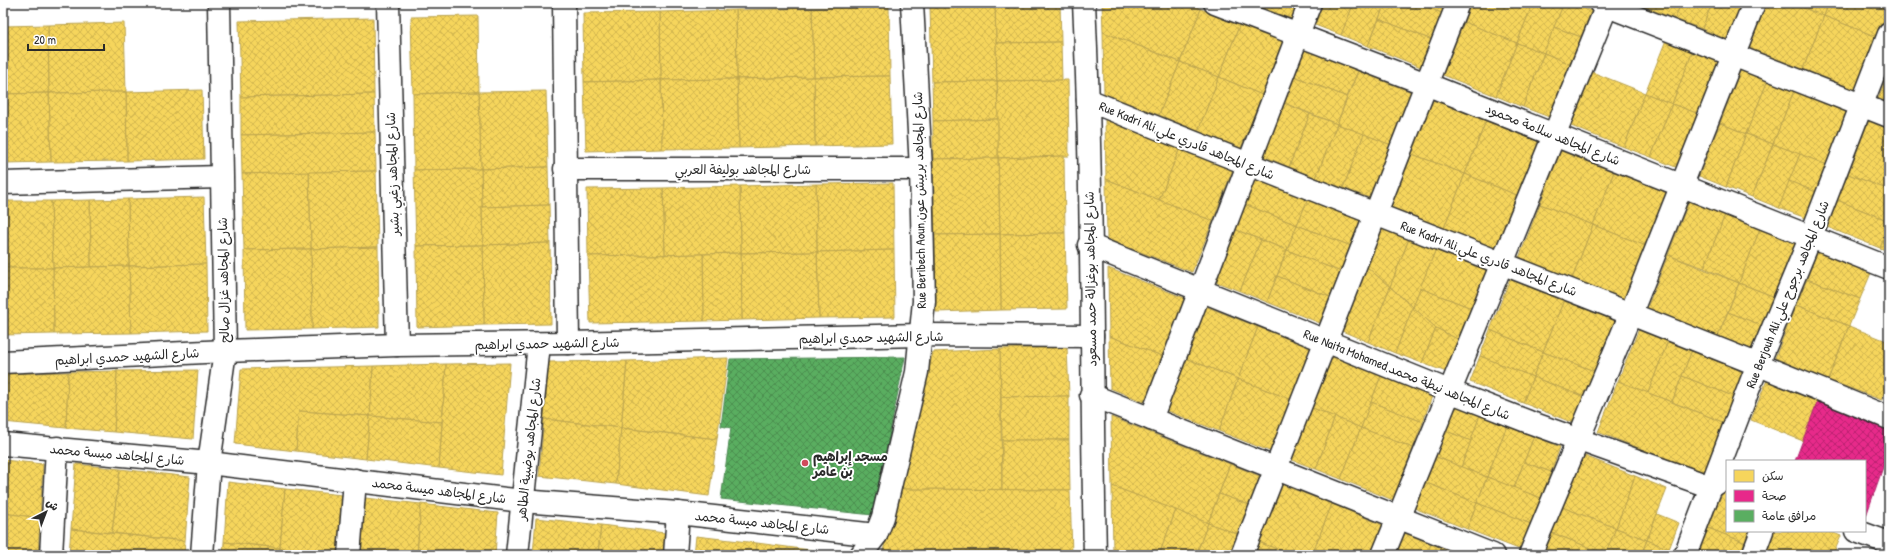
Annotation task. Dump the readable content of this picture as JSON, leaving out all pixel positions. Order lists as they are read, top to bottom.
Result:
{
  "streets": {
    "street": [
      "شارع المجاهد سلامة محمود",
      "Rue Kadri Ali,شارع المجاهد قادري علي",
      "شارع المجاهد بوليفة العربي",
      "شارع المجاهد زغبي بشير",
      "Rue Beribech Aoun,شارع المجاهد بريبش عون",
      "شارع المجاهد بوغزالة حمد مسعود",
      "شارع المجاهد غزال صالح",
      "Rue Berjouh Ali,شارع المجاهد برجوح علي",
      "شارع الشهيد حمدي ابراهيم",
      "Rue Naita Mohamed,شارع المجاهد نيطة محمد",
      "شارع المجاهد بوضبية الطاهر",
      "شارع المجاهد ميسة محمد"
    ]
  },
  "crossings": [
    ["شارع المجاهد سلامة محمود", "Rue Berjouh Ali,شارع المجاهد برجوح علي"],
    ["Rue Kadri Ali,شارع المجاهد قادري علي", "شارع المجاهد بوغزالة حمد مسعود"],
    ["Rue Kadri Ali,شارع المجاهد قادري علي", "Rue Berjouh Ali,شارع المجاهد برجوح علي"],
    ["شارع المجاهد بوليفة العربي", "Rue Beribech Aoun,شارع المجاهد بريبش عون"],
    ["شارع المجاهد زغبي بشير", "شارع الشهيد حمدي ابراهيم"],
    ["Rue Beribech Aoun,شارع المجاهد بريبش عون", "شارع الشهيد حمدي ابراهيم"],
    ["Rue Beribech Aoun,شارع المجاهد بريبش عون", "شارع المجاهد ميسة محمد"],
    ["شارع المجاهد بوغزالة حمد مسعود", "شارع الشهيد حمدي ابراهيم"],
    ["شارع المجاهد بوغزالة حمد مسعود", "Rue Naita Mohamed,شارع المجاهد نيطة محمد"],
    ["شارع المجاهد غزال صالح", "شارع الشهيد حمدي ابراهيم"],
    ["شارع المجاهد غزال صالح", "شارع المجاهد ميسة محمد"],
    ["Rue Berjouh Ali,شارع المجاهد برجوح علي", "Rue Naita Mohamed,شارع المجاهد نيطة محمد"],
    ["شارع الشهيد حمدي ابراهيم", "شارع المجاهد بوضبية الطاهر"],
    ["شارع المجاهد بوضبية الطاهر", "شارع المجاهد ميسة محمد"]
  ],
  "places": ["مسجد إبراهيم بن عامر"],
  "legend": ["سكن", "صحة", "مرافق عامة"],
  "scale_bar": "20 m",
  "north": "top right"
}
